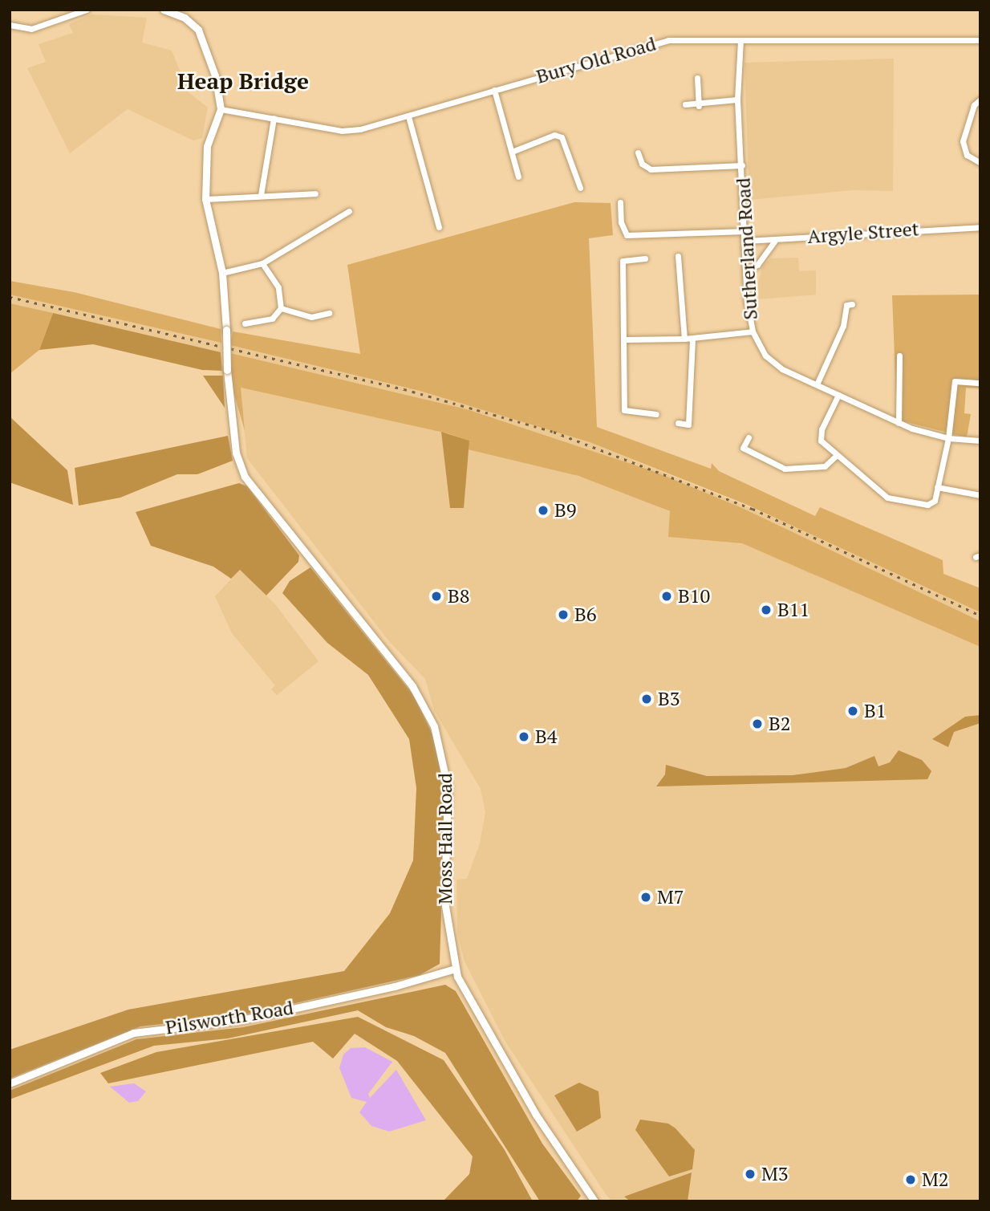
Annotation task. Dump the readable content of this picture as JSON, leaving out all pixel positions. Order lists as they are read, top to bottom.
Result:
{
  "streets": {
    "street": [
      "Bury Old Road",
      "Argyle Street",
      "Sutherland Road",
      "Moss Hall Road",
      "Pilsworth Road"
    ]
  },
  "crossings": [
    ["Bury Old Road", "Sutherland Road"],
    ["Bury Old Road", "Moss Hall Road"],
    ["Argyle Street", "Sutherland Road"],
    ["Moss Hall Road", "Pilsworth Road"]
  ],
  "districts": ["Heap Bridge"],
  "places": [
    "B9",
    "B8",
    "B10",
    "B11",
    "B6",
    "B3",
    "B1",
    "B2",
    "B4",
    "M7",
    "M3",
    "M2"
  ]
}
